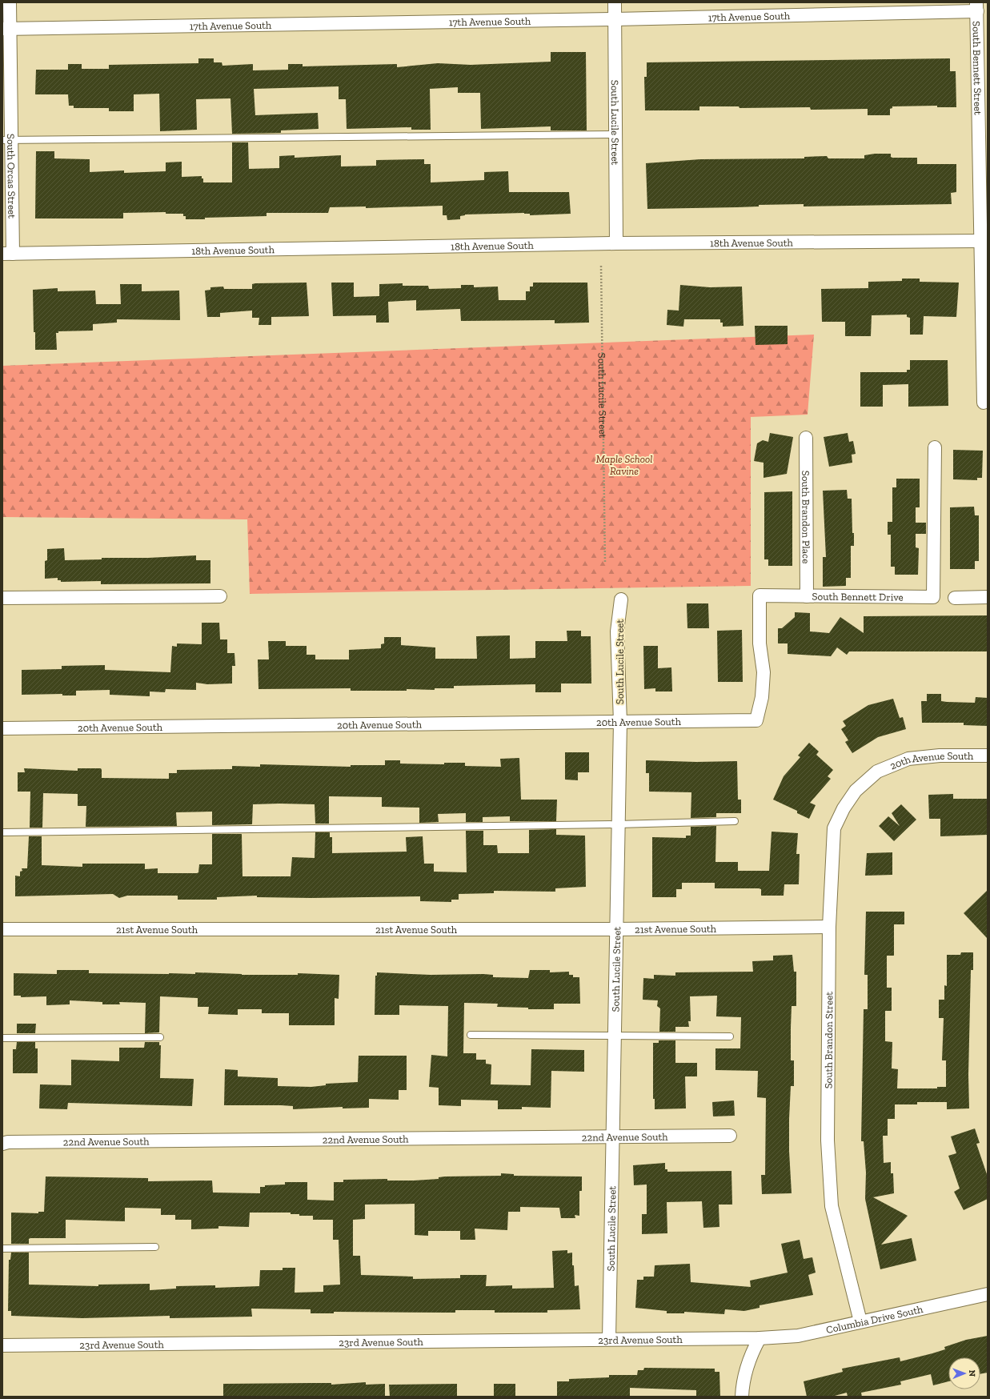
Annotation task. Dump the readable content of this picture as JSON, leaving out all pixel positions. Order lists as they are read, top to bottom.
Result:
{
  "streets": {
    "street": [
      "17th Avenue South",
      "South Bennett Street",
      "South Lucile Street",
      "South Orcas Street",
      "18th Avenue South",
      "South Brandon Place",
      "South Bennett Drive",
      "20th Avenue South",
      "21st Avenue South",
      "South Brandon Street",
      "22nd Avenue South",
      "Columbia Drive South",
      "23rd Avenue South"
    ]
  },
  "crossings": [
    ["17th Avenue South", "South Bennett Street"],
    ["17th Avenue South", "South Lucile Street"],
    ["17th Avenue South", "South Orcas Street"],
    ["South Bennett Street", "18th Avenue South"],
    ["South Lucile Street", "18th Avenue South"],
    ["South Lucile Street", "20th Avenue South"],
    ["South Lucile Street", "21st Avenue South"],
    ["South Lucile Street", "22nd Avenue South"],
    ["South Lucile Street", "23rd Avenue South"],
    ["South Orcas Street", "18th Avenue South"],
    ["South Brandon Place", "South Bennett Drive"],
    ["South Bennett Drive", "20th Avenue South"],
    ["20th Avenue South", "South Brandon Street"],
    ["21st Avenue South", "South Brandon Street"],
    ["South Brandon Street", "Columbia Drive South"],
    ["Columbia Drive South", "23rd Avenue South"]
  ],
  "parks": ["Maple School Ravine"],
  "north": "right"
}
